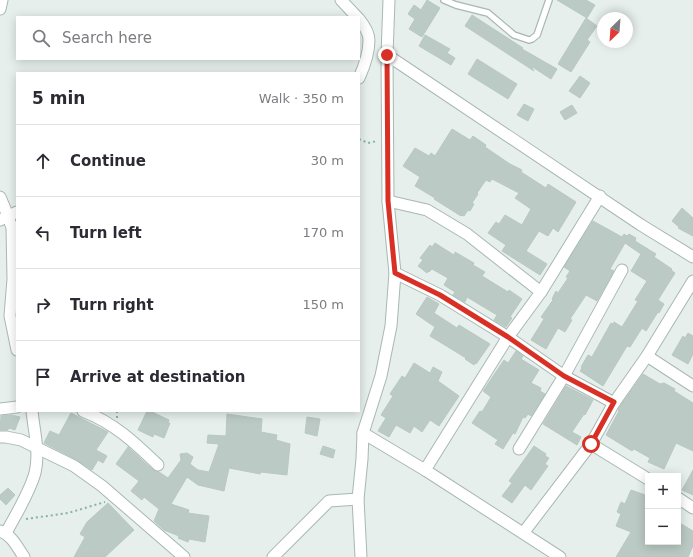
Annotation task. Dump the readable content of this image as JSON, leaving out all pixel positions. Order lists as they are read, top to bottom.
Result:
{
  "north": "bottom left",
  "page": {
    "search": "Search here",
    "heading": ["5 min", "Walk · 350 m"],
    "list": [
      ["Continue", "30 m"],
      ["Turn left", "170 m"],
      ["Turn right", "150 m"],
      "Arrive at destination"
    ],
    "map_buttons": ["+", "−"]
  }
}
